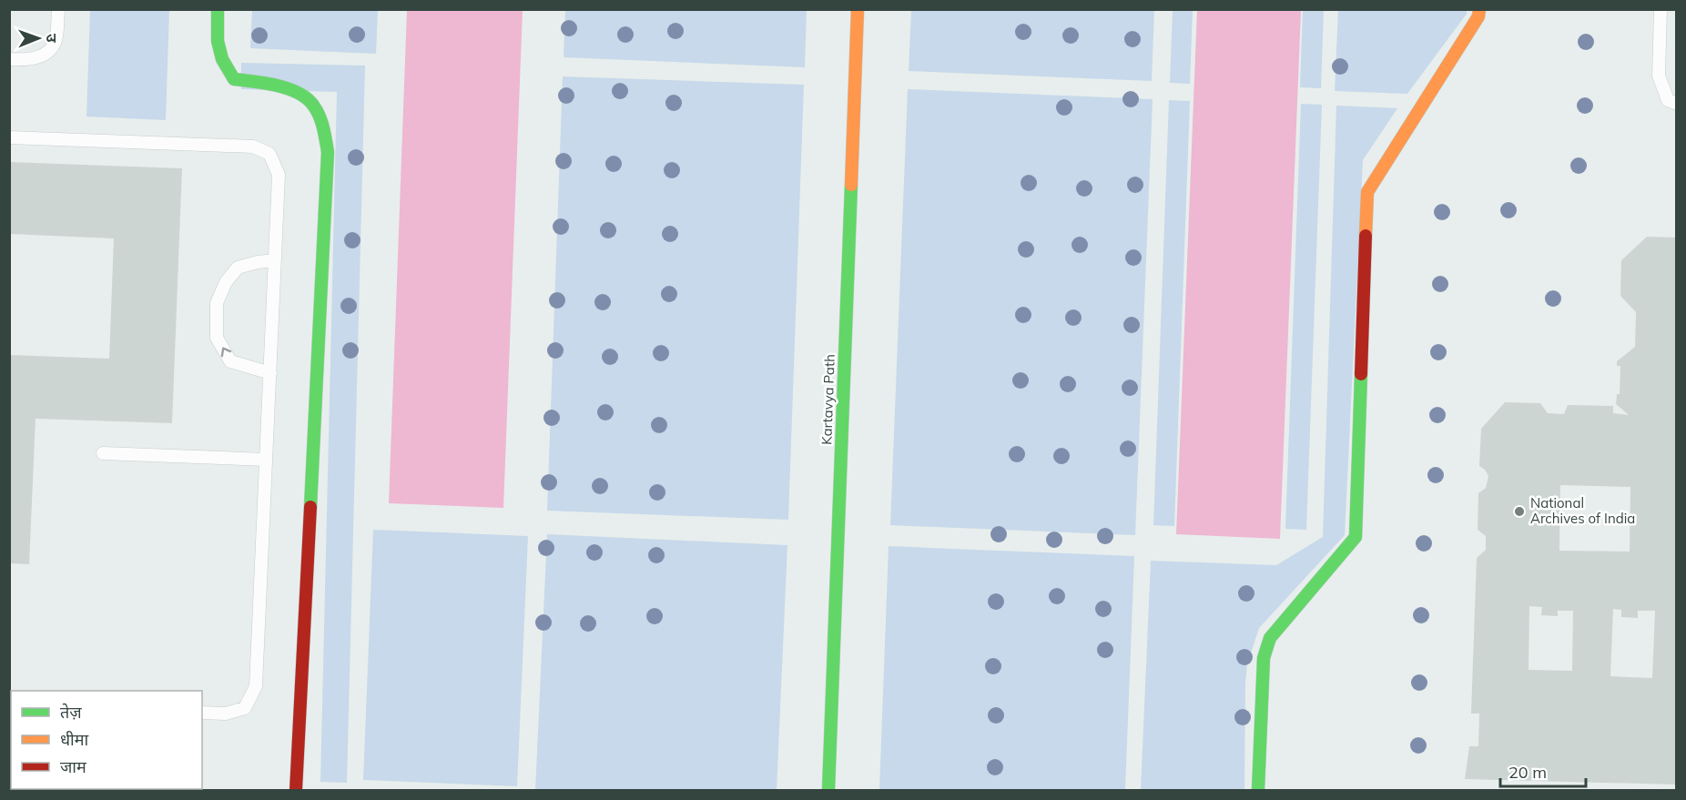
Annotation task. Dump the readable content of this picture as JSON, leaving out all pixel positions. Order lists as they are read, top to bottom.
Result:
{
  "streets": {
    "street": ["Kartavya Path"]
  },
  "places": ["National Archives of India"],
  "legend": ["तेज़", "धीमा", "जाम"],
  "scale_bar": "20 m",
  "north": "right"
}
